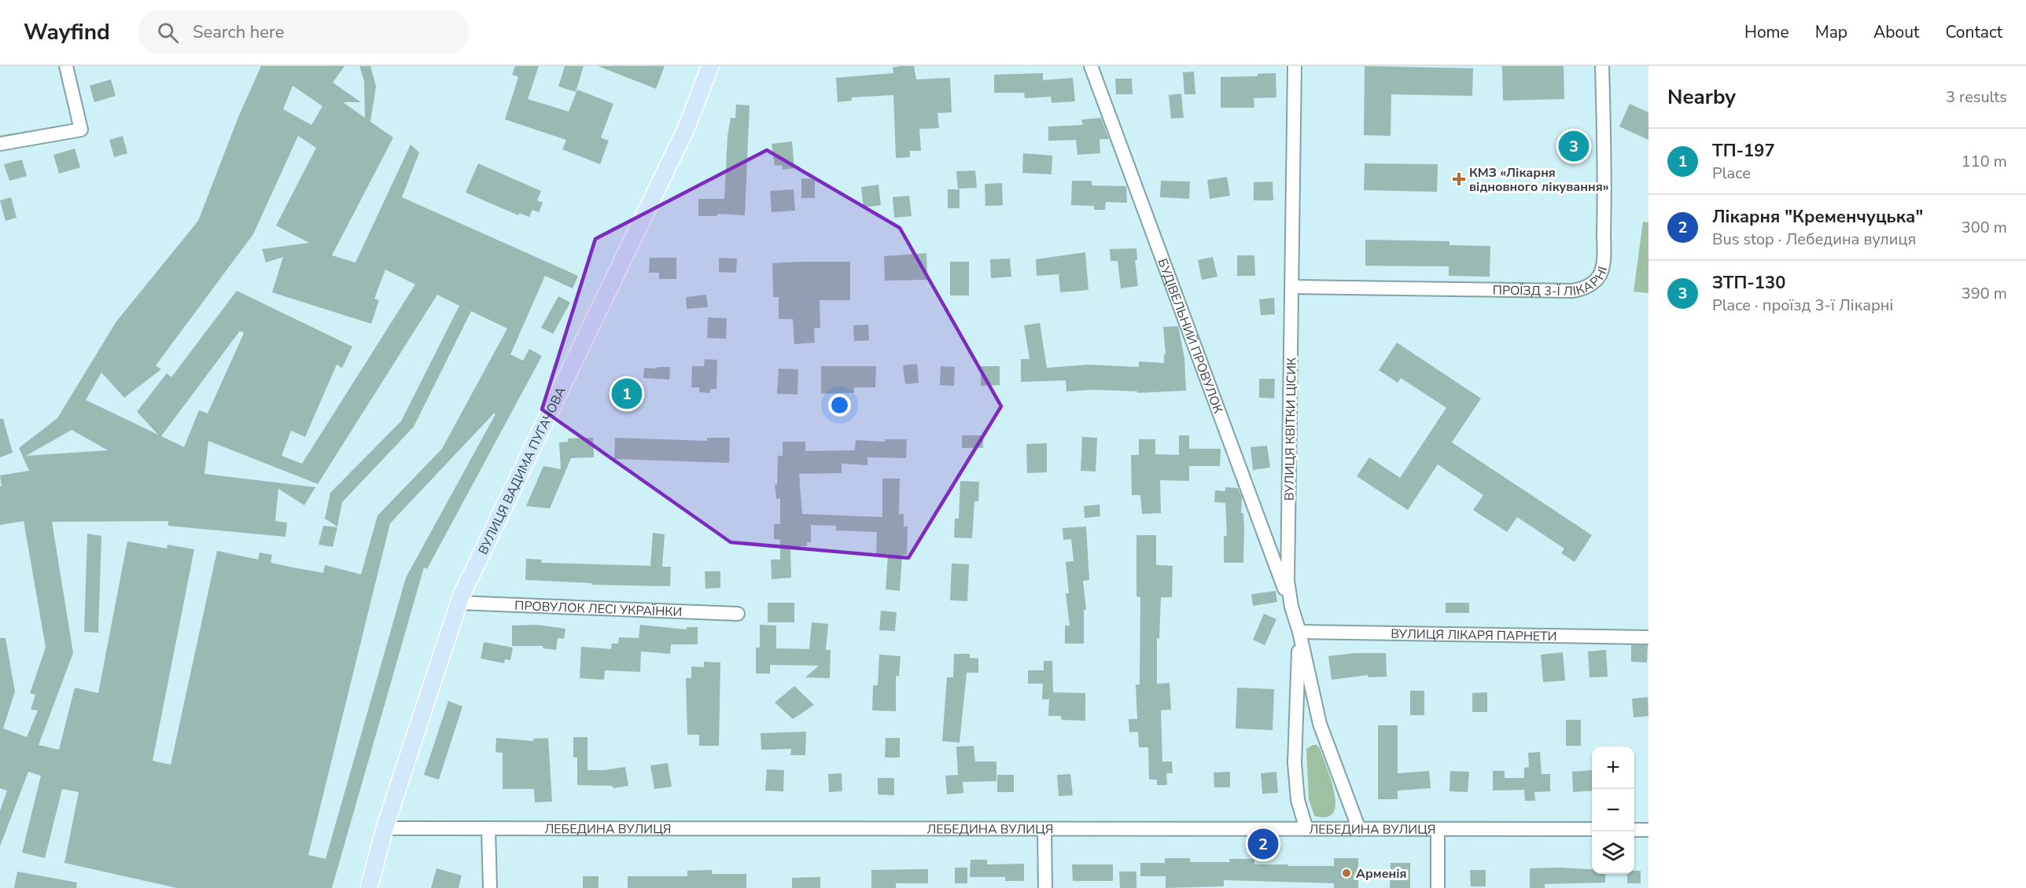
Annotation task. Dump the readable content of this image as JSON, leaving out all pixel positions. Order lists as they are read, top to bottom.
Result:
{
  "streets": {
    "main road": ["ВУЛИЦЯ ВАДИМА ПУГАЧОВА"],
    "street": [
      "ПРОЇЗД 3-Ї ЛІКАРНІ",
      "БУДІВЕЛЬНИЙ ПРОВУЛОК",
      "ВУЛИЦЯ КВІТКИ ЦІСИК",
      "ПРОВУЛОК ЛЕСІ УКРАЇНКИ",
      "ВУЛИЦЯ ЛІКАРЯ ПАРНЕТИ",
      "ЛЕБЕДИНА ВУЛИЦЯ"
    ]
  },
  "crossings": [
    ["ПРОЇЗД 3-Ї ЛІКАРНІ", "ВУЛИЦЯ КВІТКИ ЦІСИК"],
    ["БУДІВЕЛЬНИЙ ПРОВУЛОК", "ВУЛИЦЯ КВІТКИ ЦІСИК"],
    ["ВУЛИЦЯ КВІТКИ ЦІСИК", "ВУЛИЦЯ ЛІКАРЯ ПАРНЕТИ"],
    ["ВУЛИЦЯ КВІТКИ ЦІСИК", "ЛЕБЕДИНА ВУЛИЦЯ"],
    ["ВУЛИЦЯ ВАДИМА ПУГАЧОВА", "ПРОВУЛОК ЛЕСІ УКРАЇНКИ"],
    ["ВУЛИЦЯ ВАДИМА ПУГАЧОВА", "ЛЕБЕДИНА ВУЛИЦЯ"]
  ],
  "places": {
    "health": ["КМЗ «Лікарня відновного лікування»"],
    "other": ["Арменія"]
  },
  "page": {
    "header": "Wayfind",
    "search": "Search here",
    "nav": [
      "Home",
      "Map",
      "About",
      "Contact"
    ],
    "heading": ["Nearby", "3 results"],
    "list": [
      {
        "mark": "1",
        "name": "ТП-197",
        "note": "Place",
        "value": "110 m"
      },
      {
        "mark": "2",
        "name": "Лікарня \"Кременчуцька\"",
        "note": "Bus stop · Лебедина вулиця",
        "value": "300 m"
      },
      {
        "mark": "3",
        "name": "ЗТП-130",
        "note": "Place · проїзд 3-ї Лікарні",
        "value": "390 m"
      }
    ],
    "pins": ["3", "1", "2"],
    "map_buttons": ["+", "−"]
  }
}
